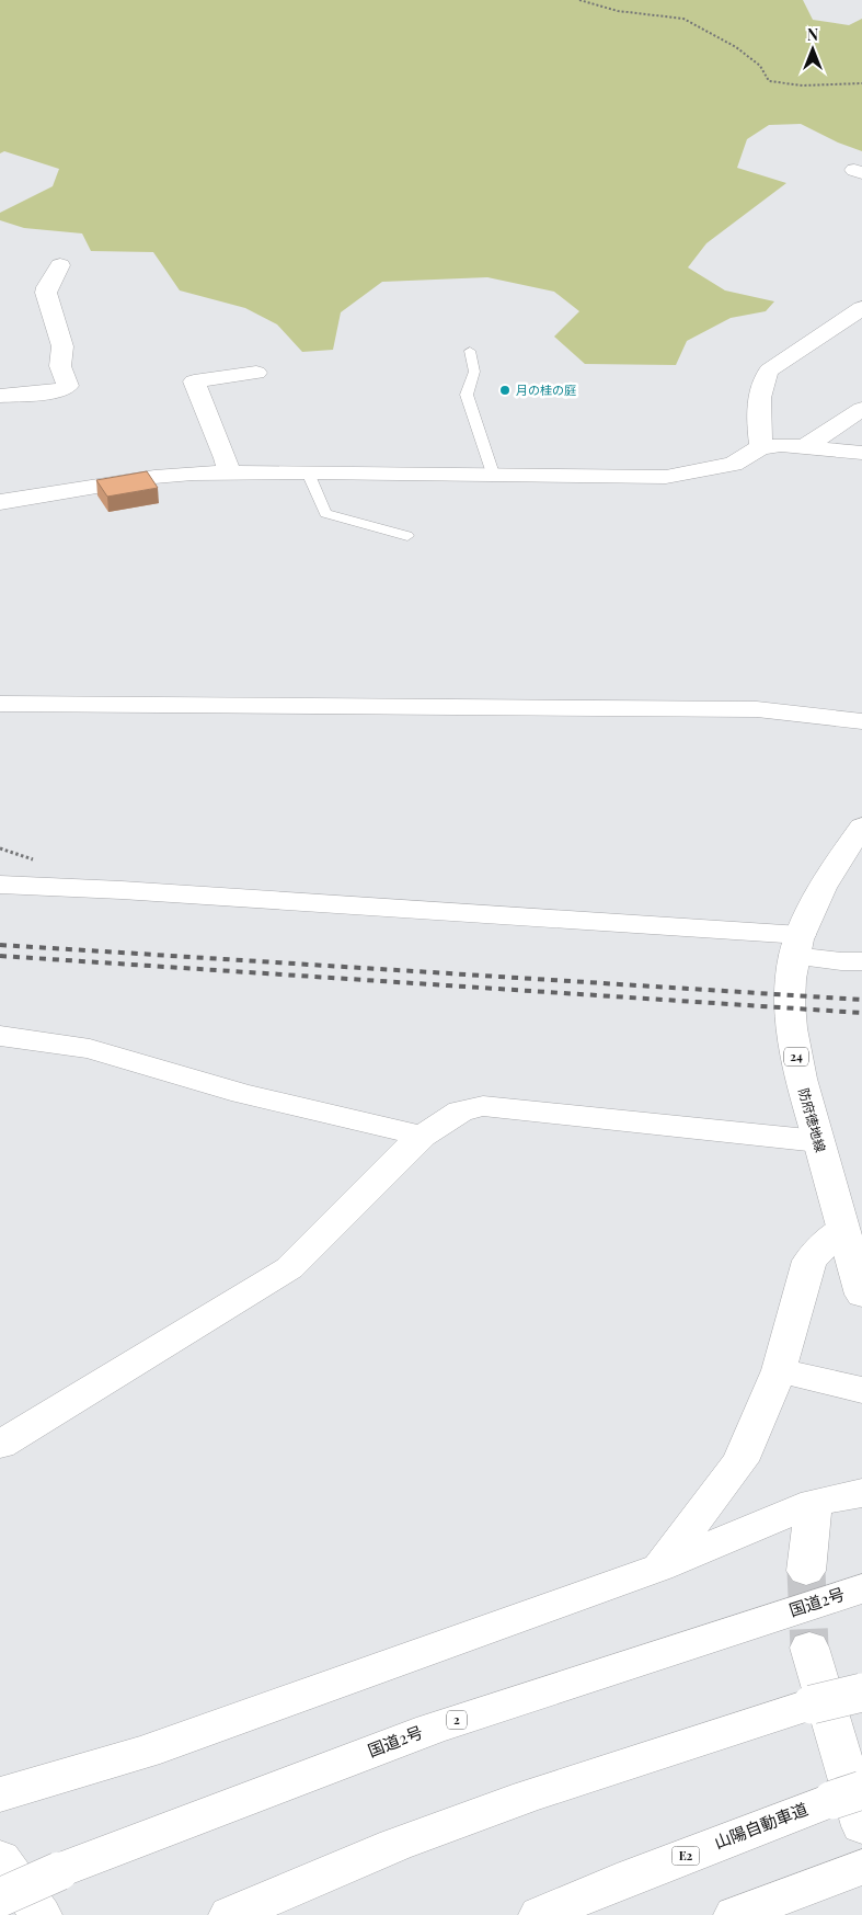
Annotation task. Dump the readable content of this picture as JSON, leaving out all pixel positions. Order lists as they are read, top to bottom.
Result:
{
  "streets": {
    "main road": [
      "24",
      "防府徳地線",
      "国道2号",
      "2",
      "山陽自動車道",
      "E2"
    ]
  },
  "places": ["月の桂の庭"],
  "north": "top"
}
